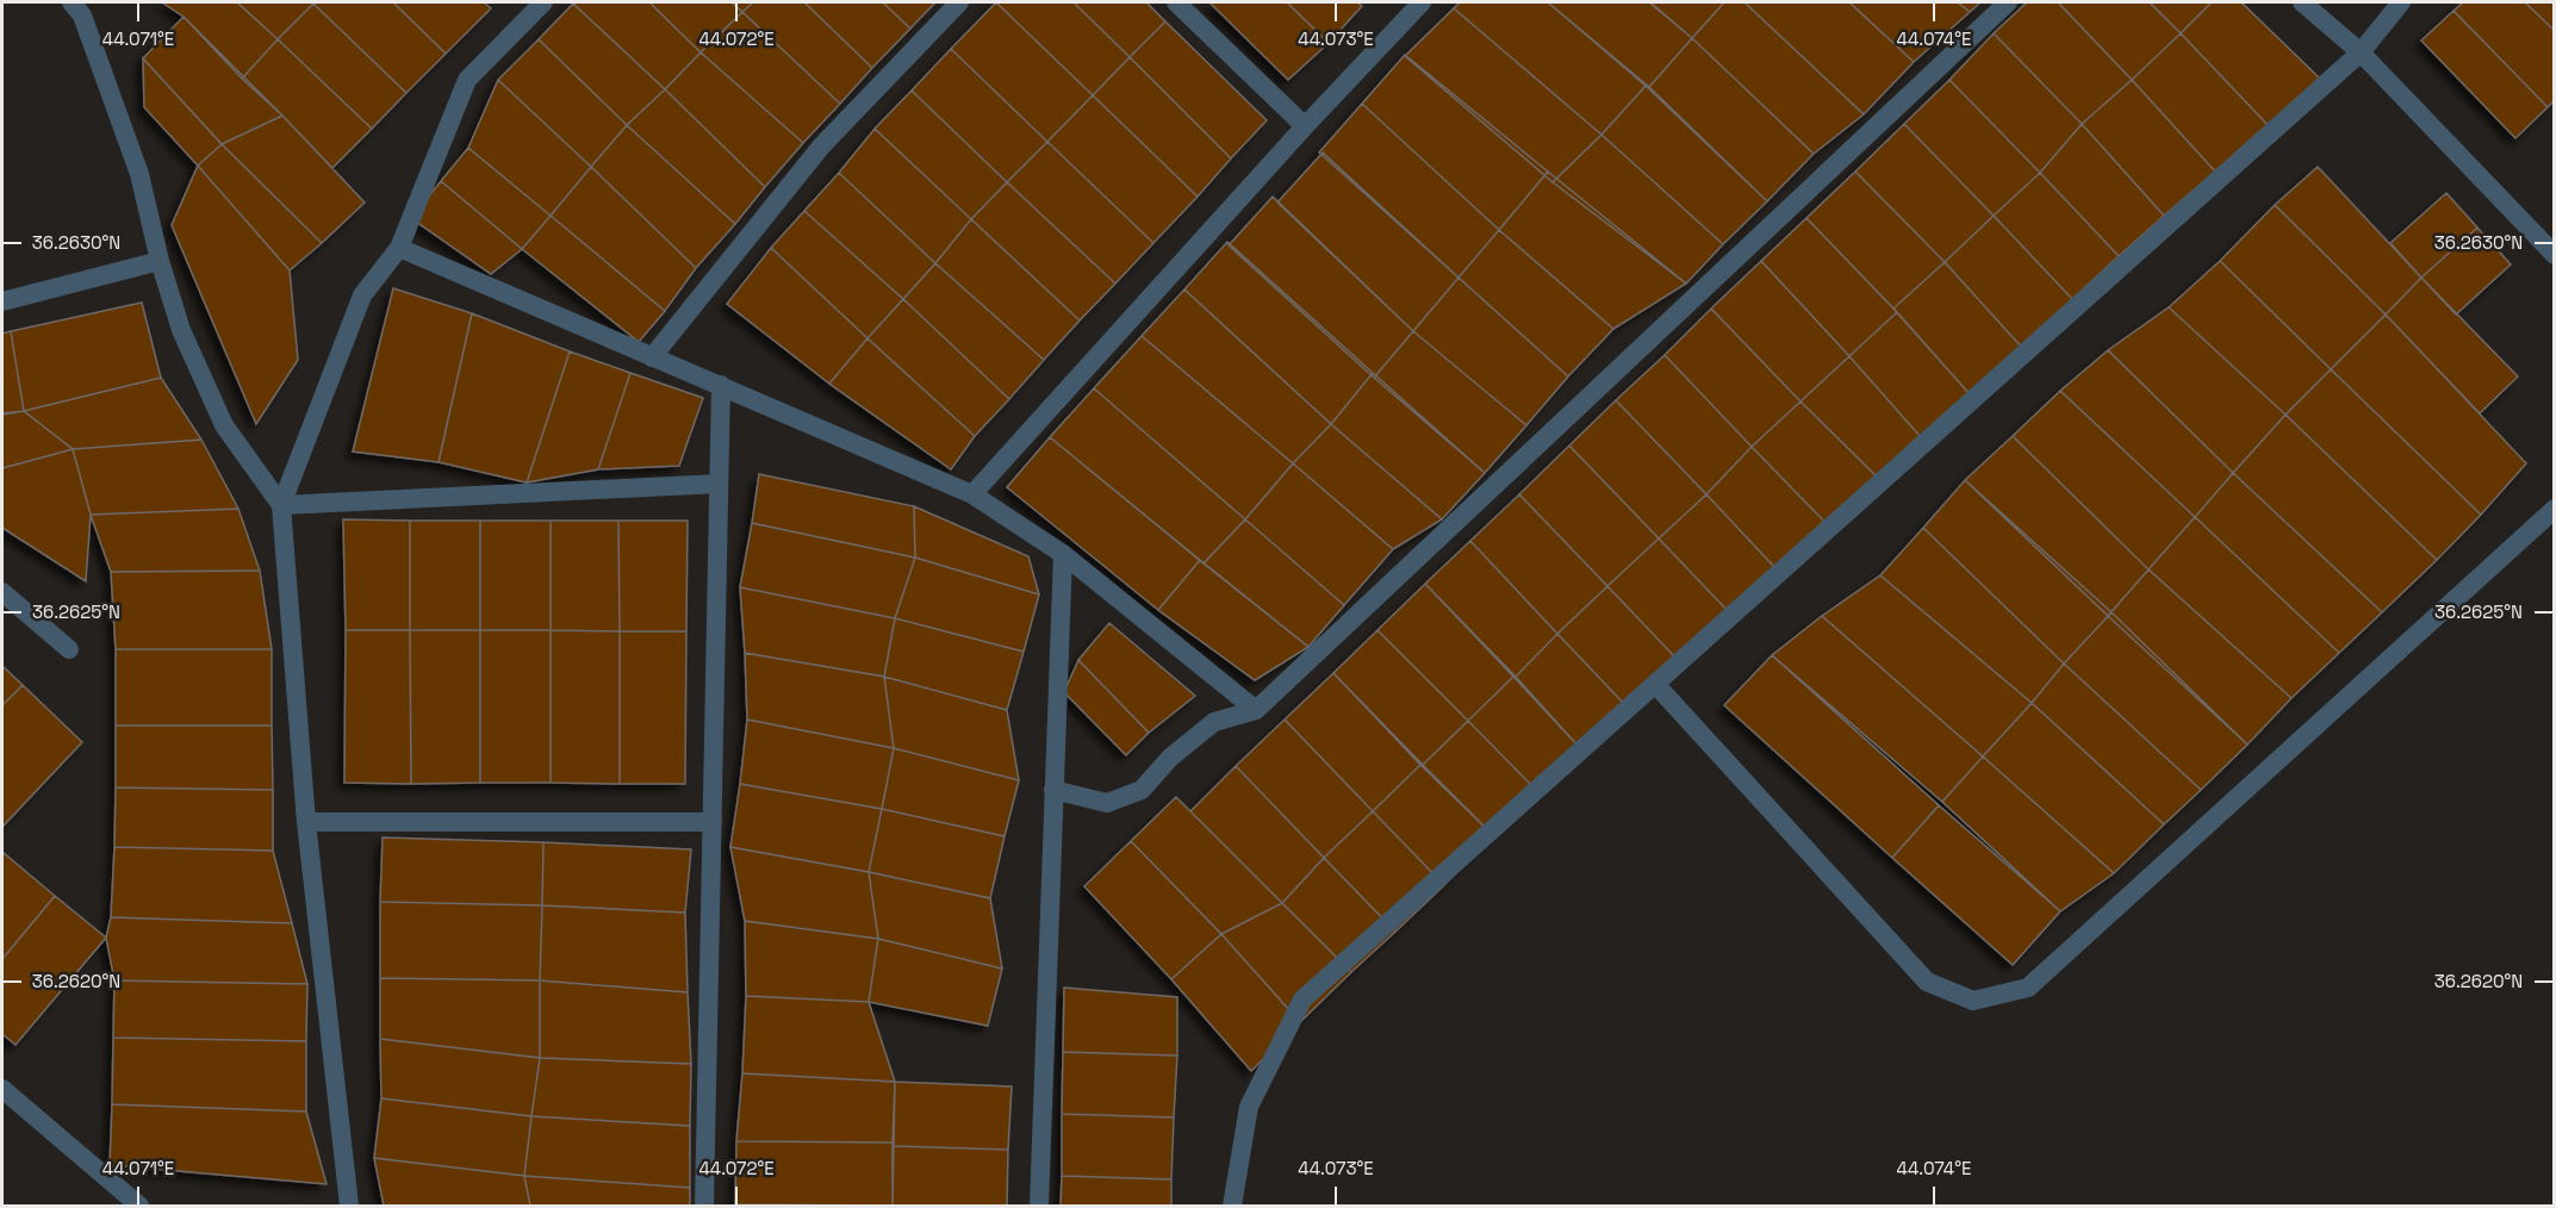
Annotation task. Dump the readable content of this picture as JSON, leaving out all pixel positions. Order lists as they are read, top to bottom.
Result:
{
  "coordinates": [
    "44.071°E",
    "44.072°E",
    "44.073°E",
    "44.074°E",
    "36.2630°N",
    "36.2625°N",
    "36.2620°N"
  ]
}
